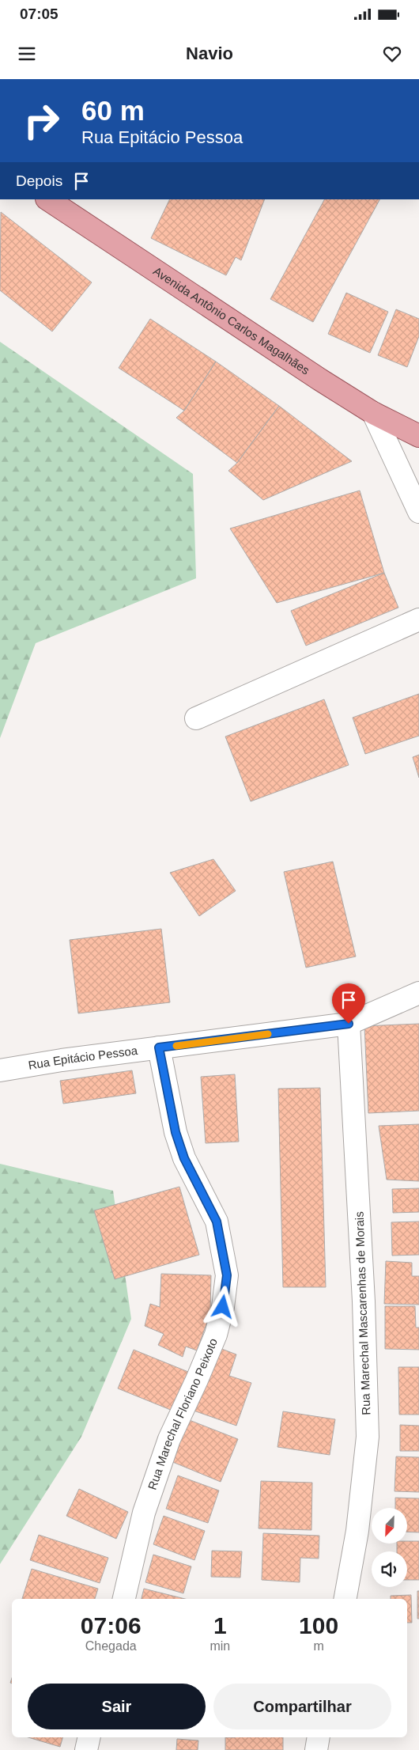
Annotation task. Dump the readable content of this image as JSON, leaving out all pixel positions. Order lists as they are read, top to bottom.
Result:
{
  "streets": {
    "main road": ["Avenida Antônio Carlos Magalhães"],
    "street": ["Rua Epitácio Pessoa", "Rua Marechal Mascarenhas de Morais", "Rua Marechal Floriano Peixoto"]
  },
  "crossings": [
    ["Rua Epitácio Pessoa", "Rua Marechal Mascarenhas de Morais"],
    ["Rua Epitácio Pessoa", "Rua Marechal Floriano Peixoto"]
  ],
  "north": "bottom left",
  "page": {
    "status": "07:05",
    "header": "Navio",
    "turn": ["60 m", "Rua Epitácio Pessoa"],
    "then": "Depois",
    "eta": [
      "07:06",
      "Chegada",
      "1",
      "min",
      "100",
      "m"
    ],
    "buttons": ["Sair", "Compartilhar"]
  }
}
